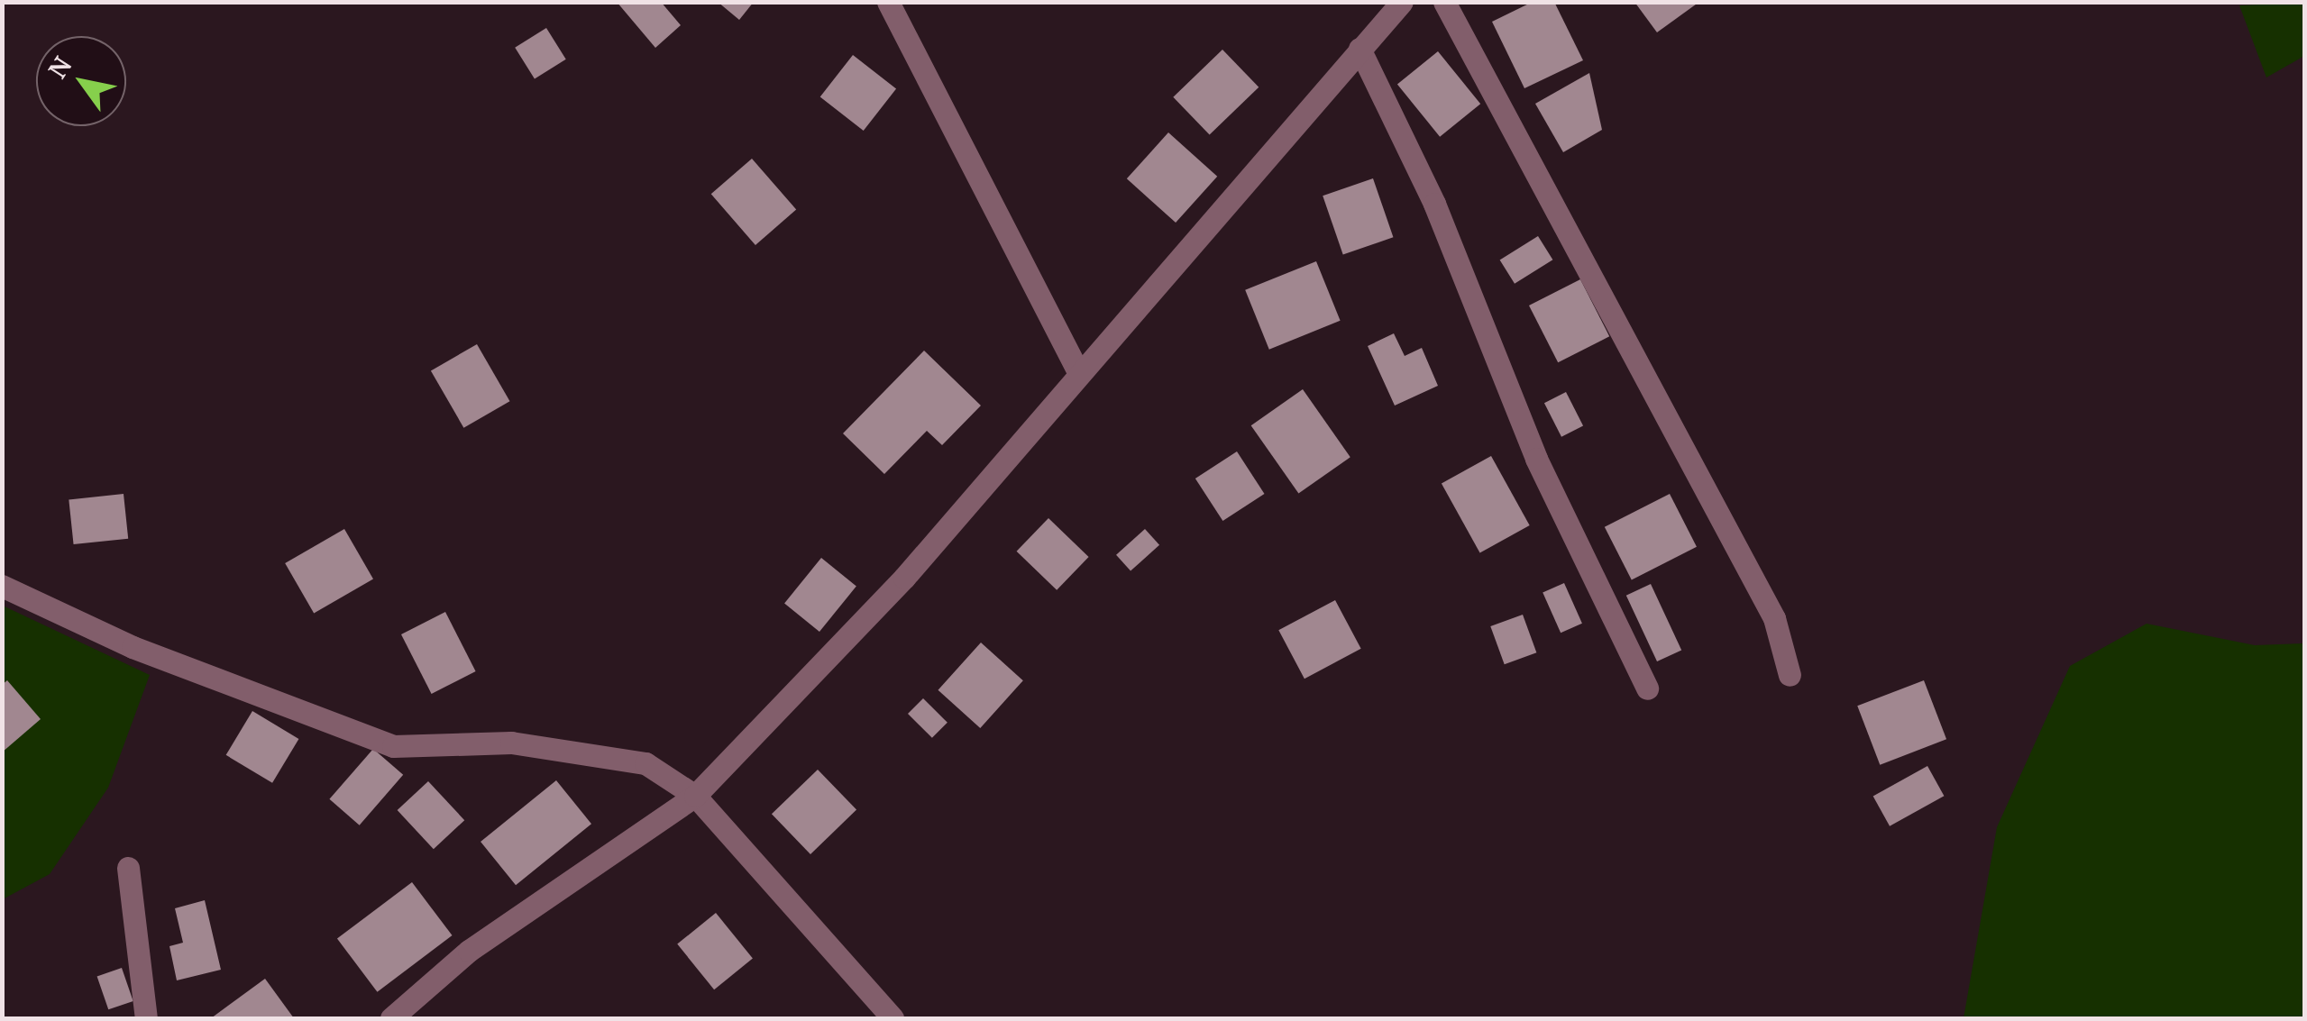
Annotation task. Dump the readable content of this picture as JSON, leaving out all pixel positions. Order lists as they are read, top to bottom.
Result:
{
  "north": "top left"
}
